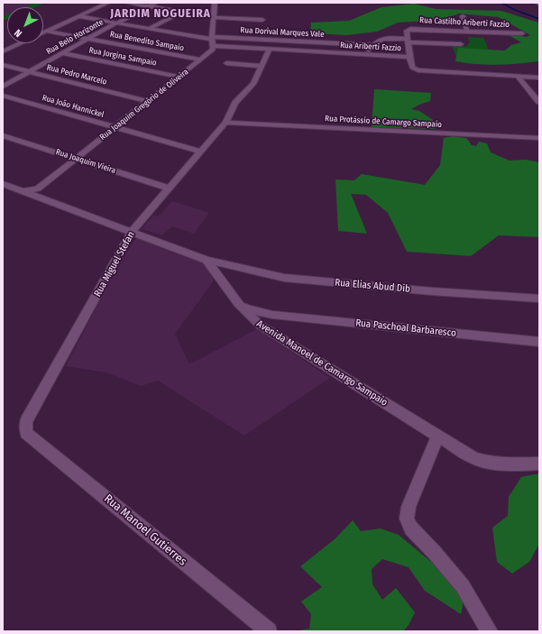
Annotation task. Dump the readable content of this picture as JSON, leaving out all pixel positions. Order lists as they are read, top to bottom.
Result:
{
  "streets": {
    "street": [
      "Rua Castilho Ariberti Fazzio",
      "Rua Dorival Marques Vale",
      "Rua Belo Horizonte",
      "Rua Benedito Sampaio",
      "Rua Ariberti Fazzio",
      "Rua Jorgina Sampaio",
      "Rua Pedro Marcelo",
      "Rua Joaquim Gregório de Oliveira",
      "Rua João Hannickel",
      "Rua Protássio de Camargo Sampaio",
      "Rua Joaquim Vieira",
      "Rua Miguel Stefan",
      "Rua Elias Abud Dib",
      "Rua Paschoal Barbaresco",
      "Avenida Manoel de Camargo Sampaio",
      "Rua Manoel Gutierres"
    ]
  },
  "crossings": [
    ["Rua Dorival Marques Vale", "Rua Belo Horizonte"],
    ["Rua Belo Horizonte", "Rua Benedito Sampaio"],
    ["Rua Belo Horizonte", "Rua Jorgina Sampaio"],
    ["Rua Belo Horizonte", "Rua Pedro Marcelo"],
    ["Rua Benedito Sampaio", "Rua Joaquim Gregório de Oliveira"],
    ["Rua Ariberti Fazzio", "Rua Joaquim Gregório de Oliveira"],
    ["Rua Ariberti Fazzio", "Rua Miguel Stefan"],
    ["Rua Jorgina Sampaio", "Rua Joaquim Gregório de Oliveira"],
    ["Rua Pedro Marcelo", "Rua Joaquim Gregório de Oliveira"],
    ["Rua Joaquim Gregório de Oliveira", "Rua João Hannickel"],
    ["Rua Joaquim Gregório de Oliveira", "Rua Joaquim Vieira"],
    ["Rua João Hannickel", "Rua Miguel Stefan"],
    ["Rua Protássio de Camargo Sampaio", "Rua Miguel Stefan"],
    ["Rua Joaquim Vieira", "Rua Miguel Stefan"],
    ["Rua Miguel Stefan", "Rua Manoel Gutierres"],
    ["Rua Elias Abud Dib", "Avenida Manoel de Camargo Sampaio"],
    ["Rua Paschoal Barbaresco", "Avenida Manoel de Camargo Sampaio"]
  ],
  "districts": ["JARDIM NOGUEIRA"],
  "north": "bottom left"
}
